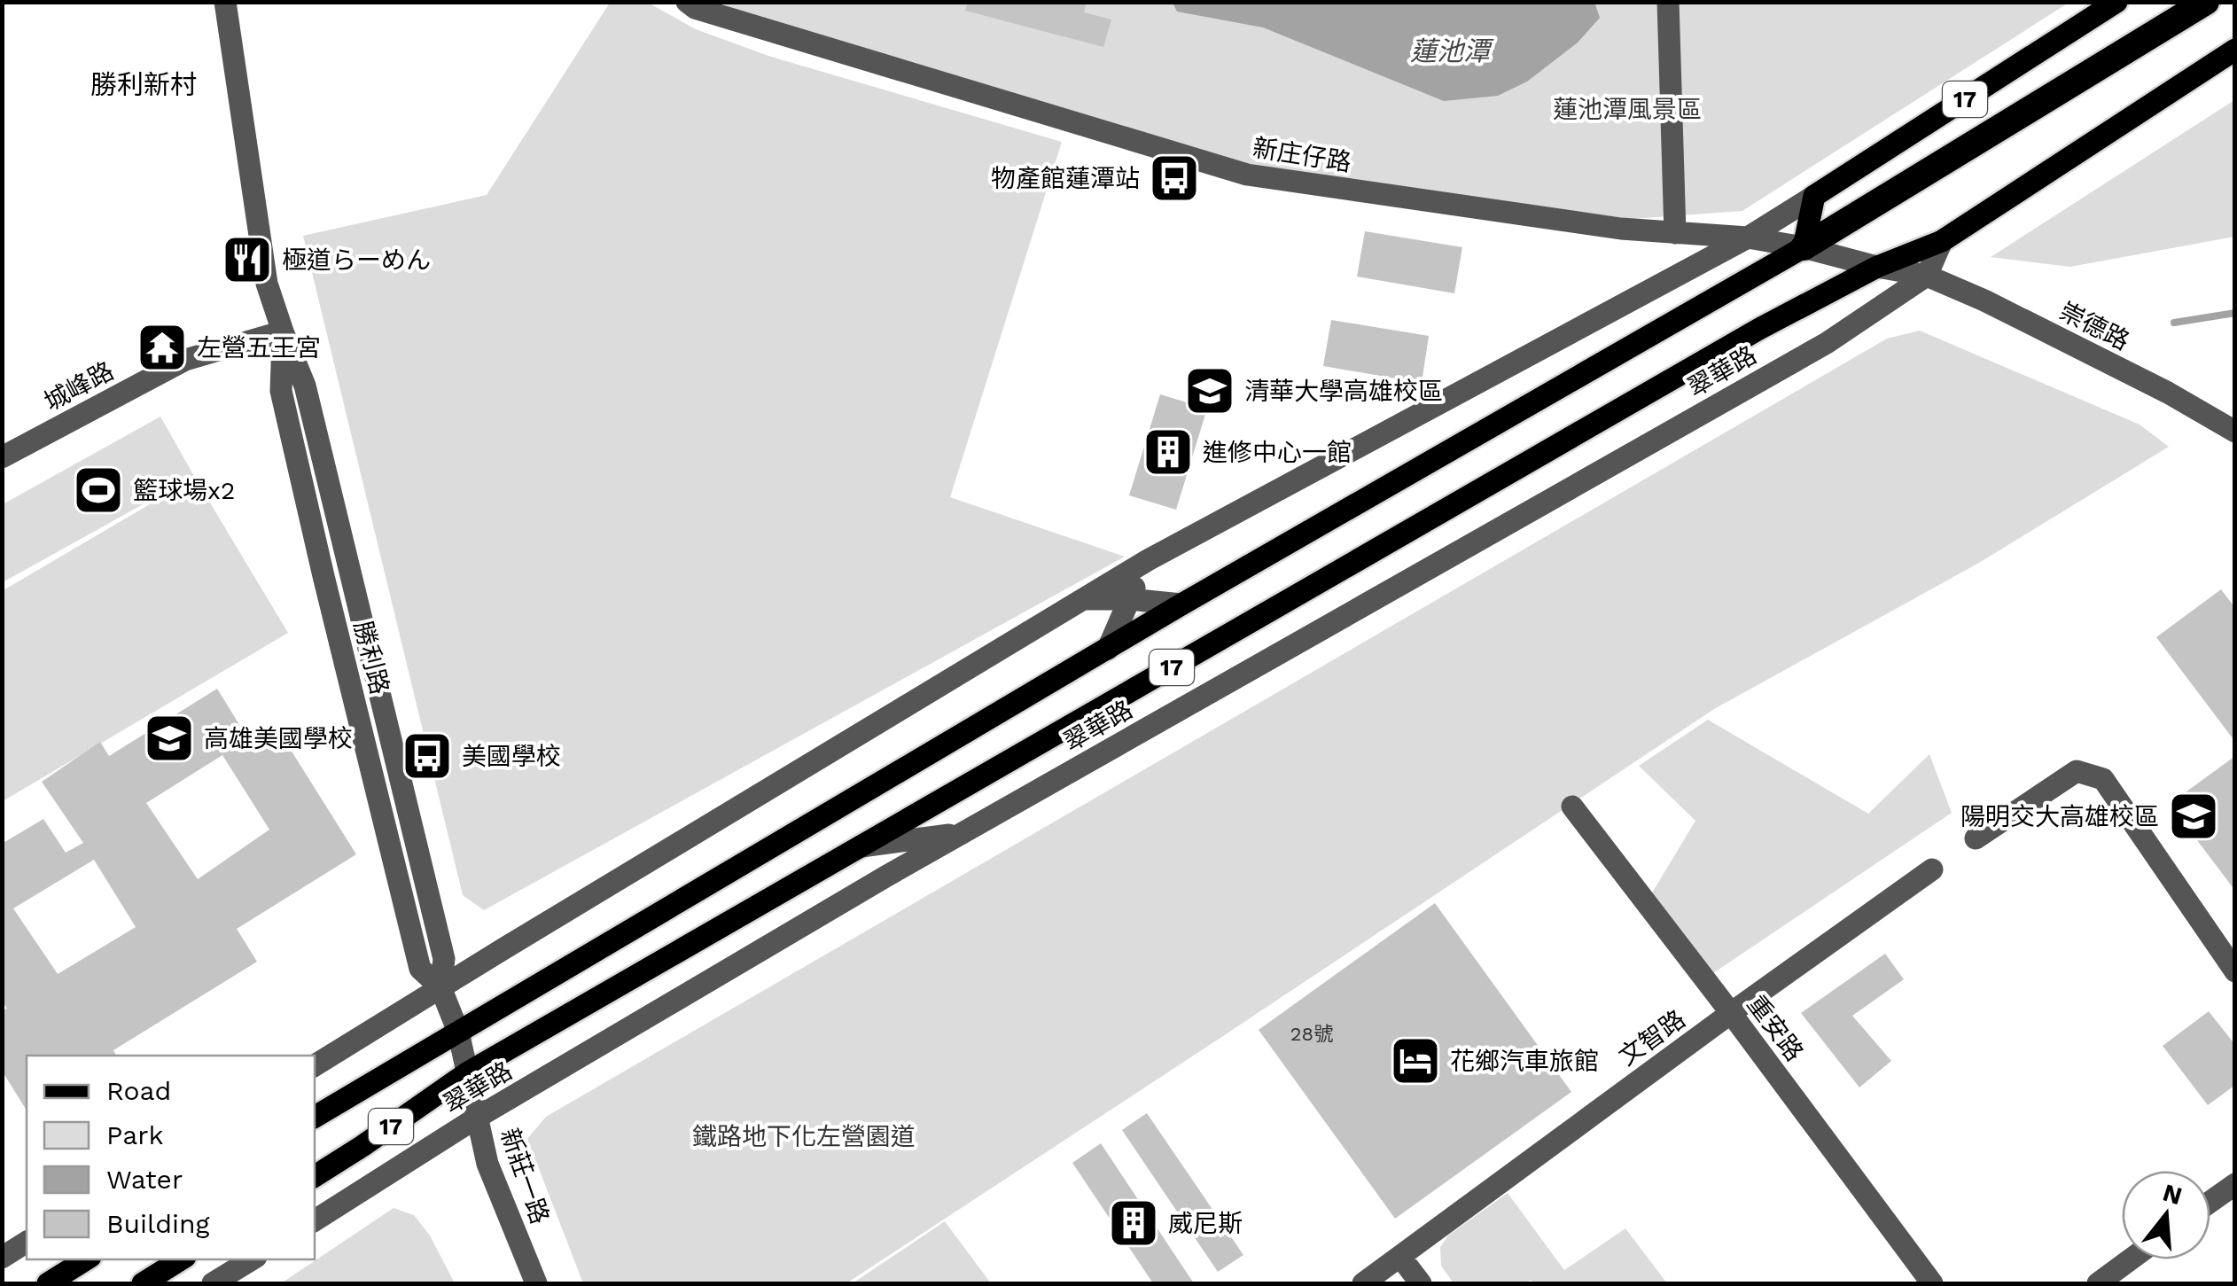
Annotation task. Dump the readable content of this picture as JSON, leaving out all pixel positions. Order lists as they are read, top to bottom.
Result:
{
  "streets": {
    "main road": ["17", "翠華路"],
    "street": [
      "新庄仔路",
      "崇德路",
      "城峰路",
      "勝利路",
      "重安路",
      "文智路",
      "新莊一路"
    ]
  },
  "crossings": [
    ["17", "新庄仔路"],
    ["17", "勝利路"],
    ["17", "新莊一路"],
    ["新庄仔路", "崇德路"],
    ["新庄仔路", "翠華路"],
    ["崇德路", "翠華路"],
    ["翠華路", "新莊一路"],
    ["城峰路", "勝利路"],
    ["勝利路", "新莊一路"],
    ["重安路", "文智路"]
  ],
  "districts": ["勝利新村"],
  "water": ["蓮池潭"],
  "parks": ["蓮池潭風景區", "鐵路地下化左營園道"],
  "places": {
    "bus stop": ["物產館蓮潭站", "美國學校"],
    "restaurant": ["極道らーめん"],
    "temple": ["左營五王宮"],
    "school or university": ["清華大學高雄校區", "高雄美國學校", "陽明交大高雄校區"],
    "building": ["進修中心一館", "威尼斯"],
    "sports": ["籃球場x2"],
    "hotel": ["花鄉汽車旅館"]
  },
  "house_numbers": ["28號"],
  "legend": [
    "Road",
    "Park",
    "Water",
    "Building"
  ],
  "north": "top"
}
